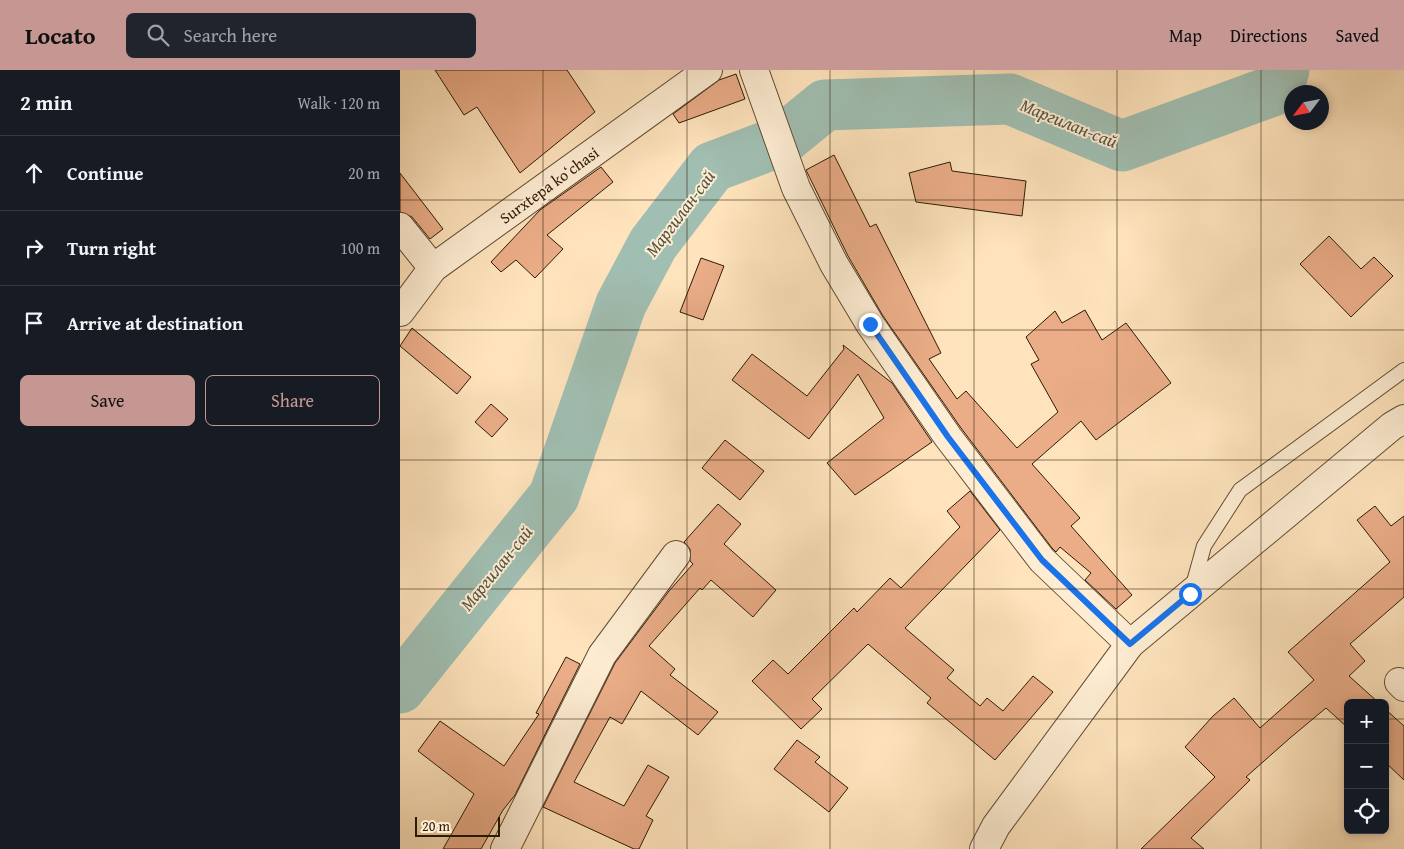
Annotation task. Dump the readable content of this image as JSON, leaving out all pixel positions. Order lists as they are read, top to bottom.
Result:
{
  "streets": {
    "street": ["Surxtepa koʻchasi"]
  },
  "water": ["Маргилан-сай"],
  "scale_bar": "20 m",
  "north": "bottom left",
  "page": {
    "header": "Locato",
    "search": "Search here",
    "nav": ["Map", "Directions", "Saved"],
    "heading": ["2 min", "Walk · 120 m"],
    "list": [
      ["Continue", "20 m"],
      ["Turn right", "100 m"],
      "Arrive at destination"
    ],
    "buttons": ["Save", "Share"],
    "map_buttons": ["+", "−"],
    "scale": "20 m"
  }
}
